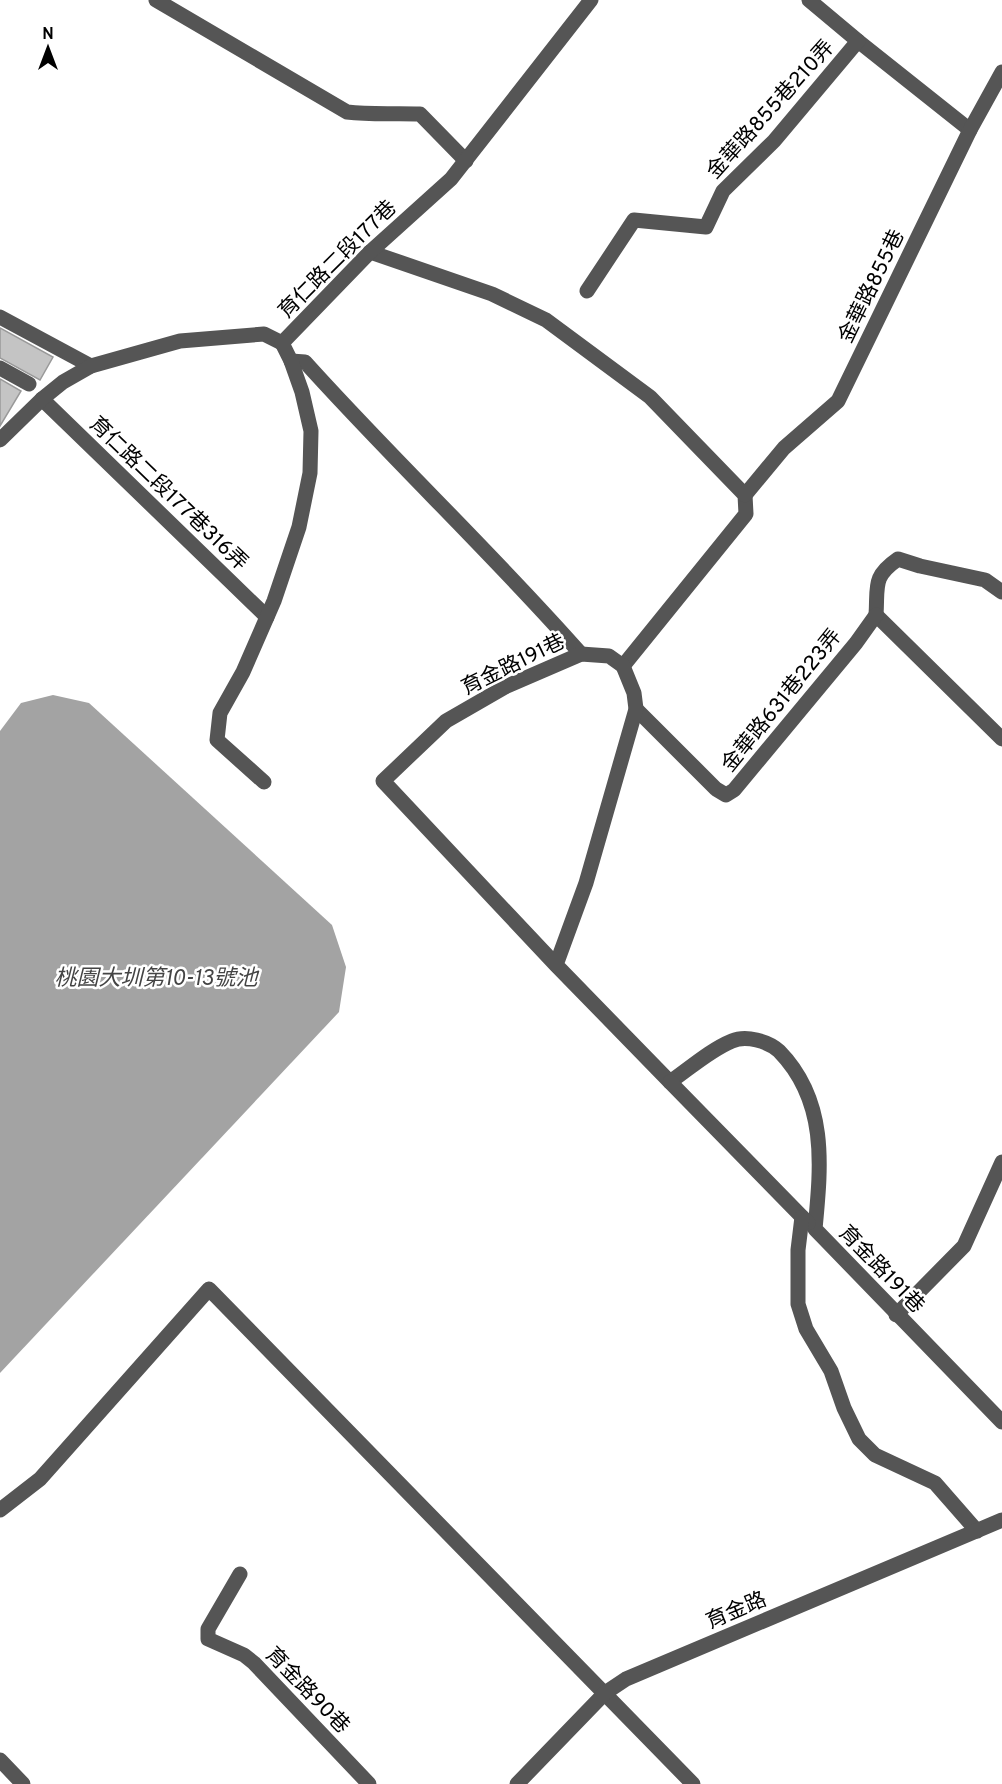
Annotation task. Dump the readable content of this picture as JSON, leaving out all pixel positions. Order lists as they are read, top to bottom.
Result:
{
  "streets": {
    "street": [
      "金華路855巷210弄",
      "育仁路二段177巷",
      "金華路855巷",
      "育仁路二段177巷316弄",
      "育金路191巷",
      "金華路631巷223弄",
      "育金路",
      "育金路90巷"
    ]
  },
  "crossings": [
    ["金華路855巷210弄", "金華路855巷"],
    ["育仁路二段177巷", "育仁路二段177巷316弄"]
  ],
  "water": ["桃園大圳第10-13號池"],
  "north": "top"
}
